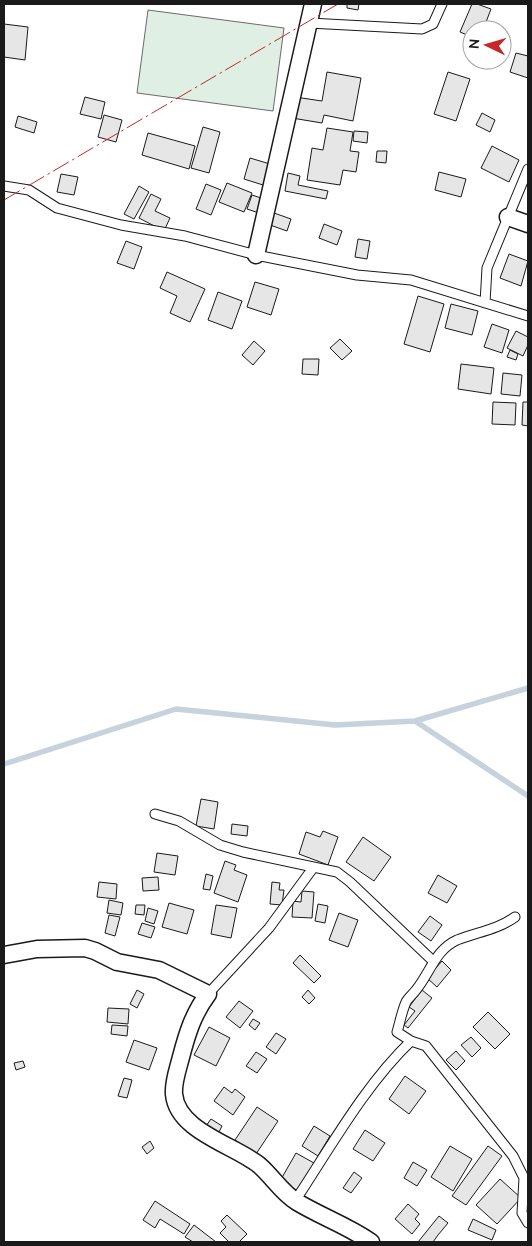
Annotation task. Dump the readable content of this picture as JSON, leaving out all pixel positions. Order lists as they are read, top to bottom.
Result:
{
  "north": "left"
}
